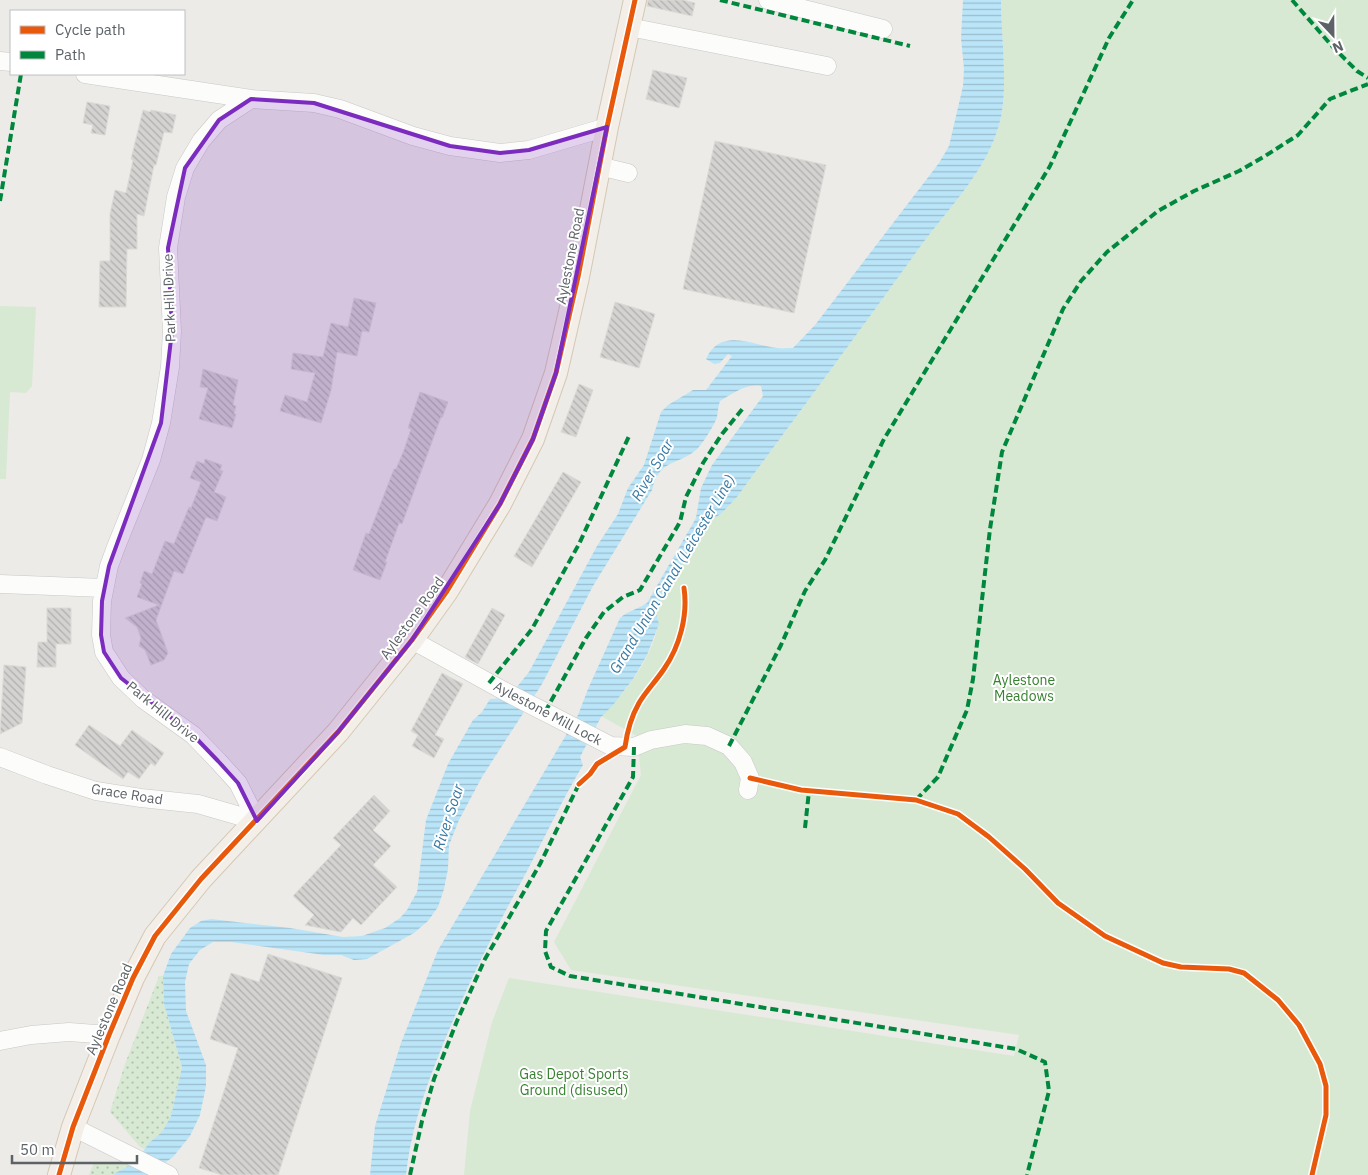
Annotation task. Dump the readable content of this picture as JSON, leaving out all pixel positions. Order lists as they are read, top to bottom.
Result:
{
  "streets": {
    "main road": ["Aylestone Road"],
    "street": ["Park Hill Drive", "Aylestone Mill Lock", "Grace Road"]
  },
  "crossings": [
    ["Aylestone Road", "Park Hill Drive"],
    ["Aylestone Road", "Aylestone Mill Lock"],
    ["Aylestone Road", "Grace Road"],
    ["Park Hill Drive", "Grace Road"]
  ],
  "water": ["River Soar", "Grand Union Canal (Leicester Line)"],
  "parks": ["Aylestone Meadows", "Gas Depot Sports Ground (disused)"],
  "legend": ["Cycle path", "Path"],
  "scale_bar": "50 m",
  "north": "bottom"
}
